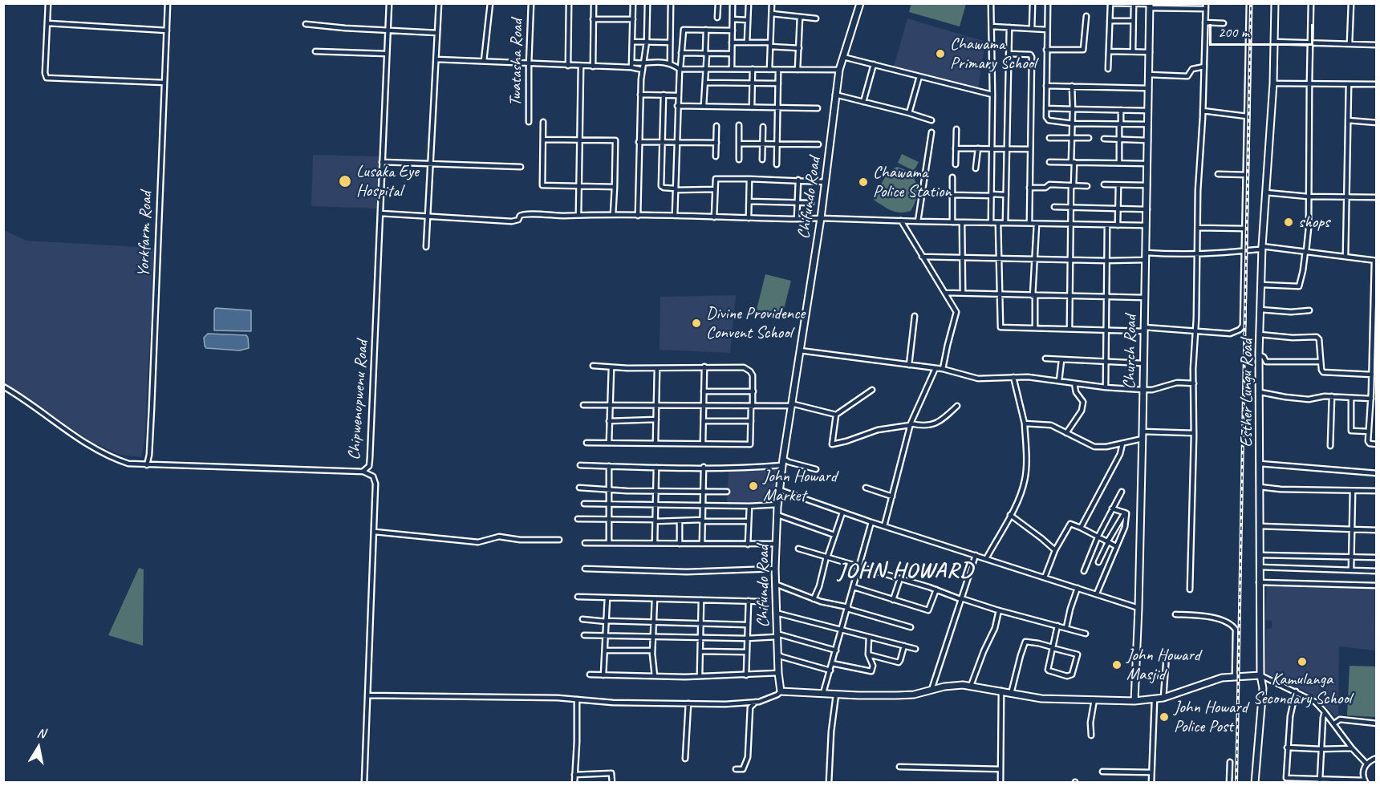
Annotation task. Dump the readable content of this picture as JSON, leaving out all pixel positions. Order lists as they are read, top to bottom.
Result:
{
  "streets": {
    "street": [
      "Twatasha Road",
      "Chifundo Road",
      "Yorkfarm Road",
      "Church Road",
      "Esther Lungu Road",
      "Chipwenupwenu Road"
    ]
  },
  "crossings": [
    ["Yorkfarm Road", "Chipwenupwenu Road"]
  ],
  "districts": ["JOHN HOWARD"],
  "places": [
    "Chawama Primary School",
    "Lusaka Eye Hospital",
    "Chawama Police Station",
    "shops",
    "Divine Providence Convent School",
    "John Howard Market",
    "Kamulanga Secondary School",
    "John Howard Masjid",
    "John Howard Police Post"
  ],
  "scale_bar": "200 m",
  "north": "top"
}
